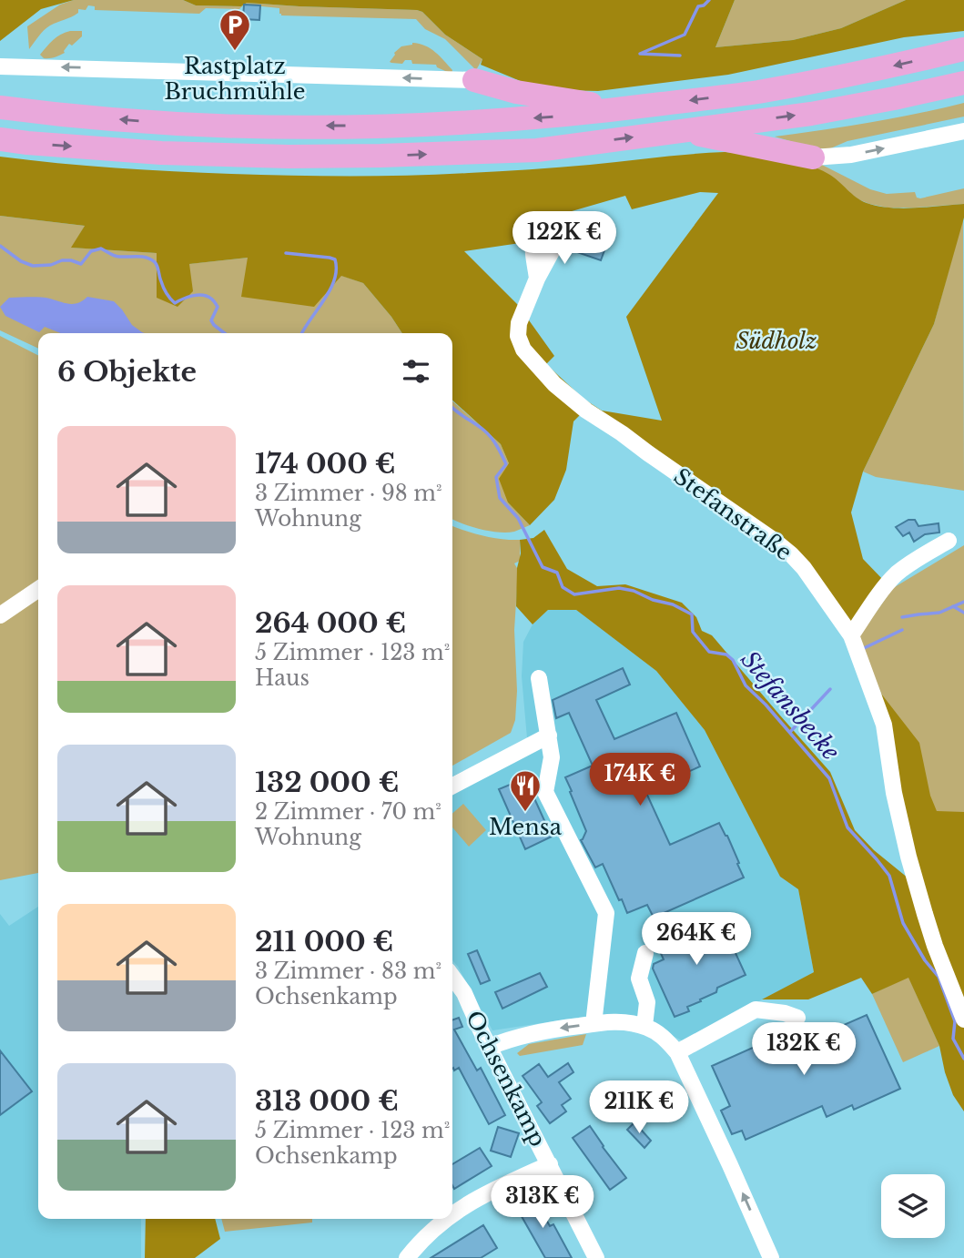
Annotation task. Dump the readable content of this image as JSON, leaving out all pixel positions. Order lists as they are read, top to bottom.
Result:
{
  "streets": {
    "street": ["Stefanstraße", "Ochsenkamp"]
  },
  "water": ["Stefansbecke"],
  "parks": ["Südholz"],
  "places": {
    "parking": ["Rastplatz Bruchmühle"],
    "restaurant": ["Mensa"]
  },
  "page": {
    "price": [
      "122K €",
      "174K €",
      "264K €",
      "132K €",
      "211K €",
      "313K €"
    ],
    "heading": "6 Objekte",
    "list": [
      {
        "name": "174 000 €",
        "note": "3 Zimmer · 98 m² · Wohnung"
      },
      {
        "name": "264 000 €",
        "note": "5 Zimmer · 123 m² · Haus"
      },
      {
        "name": "132 000 €",
        "note": "2 Zimmer · 70 m² · Wohnung"
      },
      {
        "name": "211 000 €",
        "note": "3 Zimmer · 83 m² · Ochsenkamp"
      },
      {
        "name": "313 000 €",
        "note": "5 Zimmer · 123 m² · Ochsenkamp"
      }
    ]
  }
}
